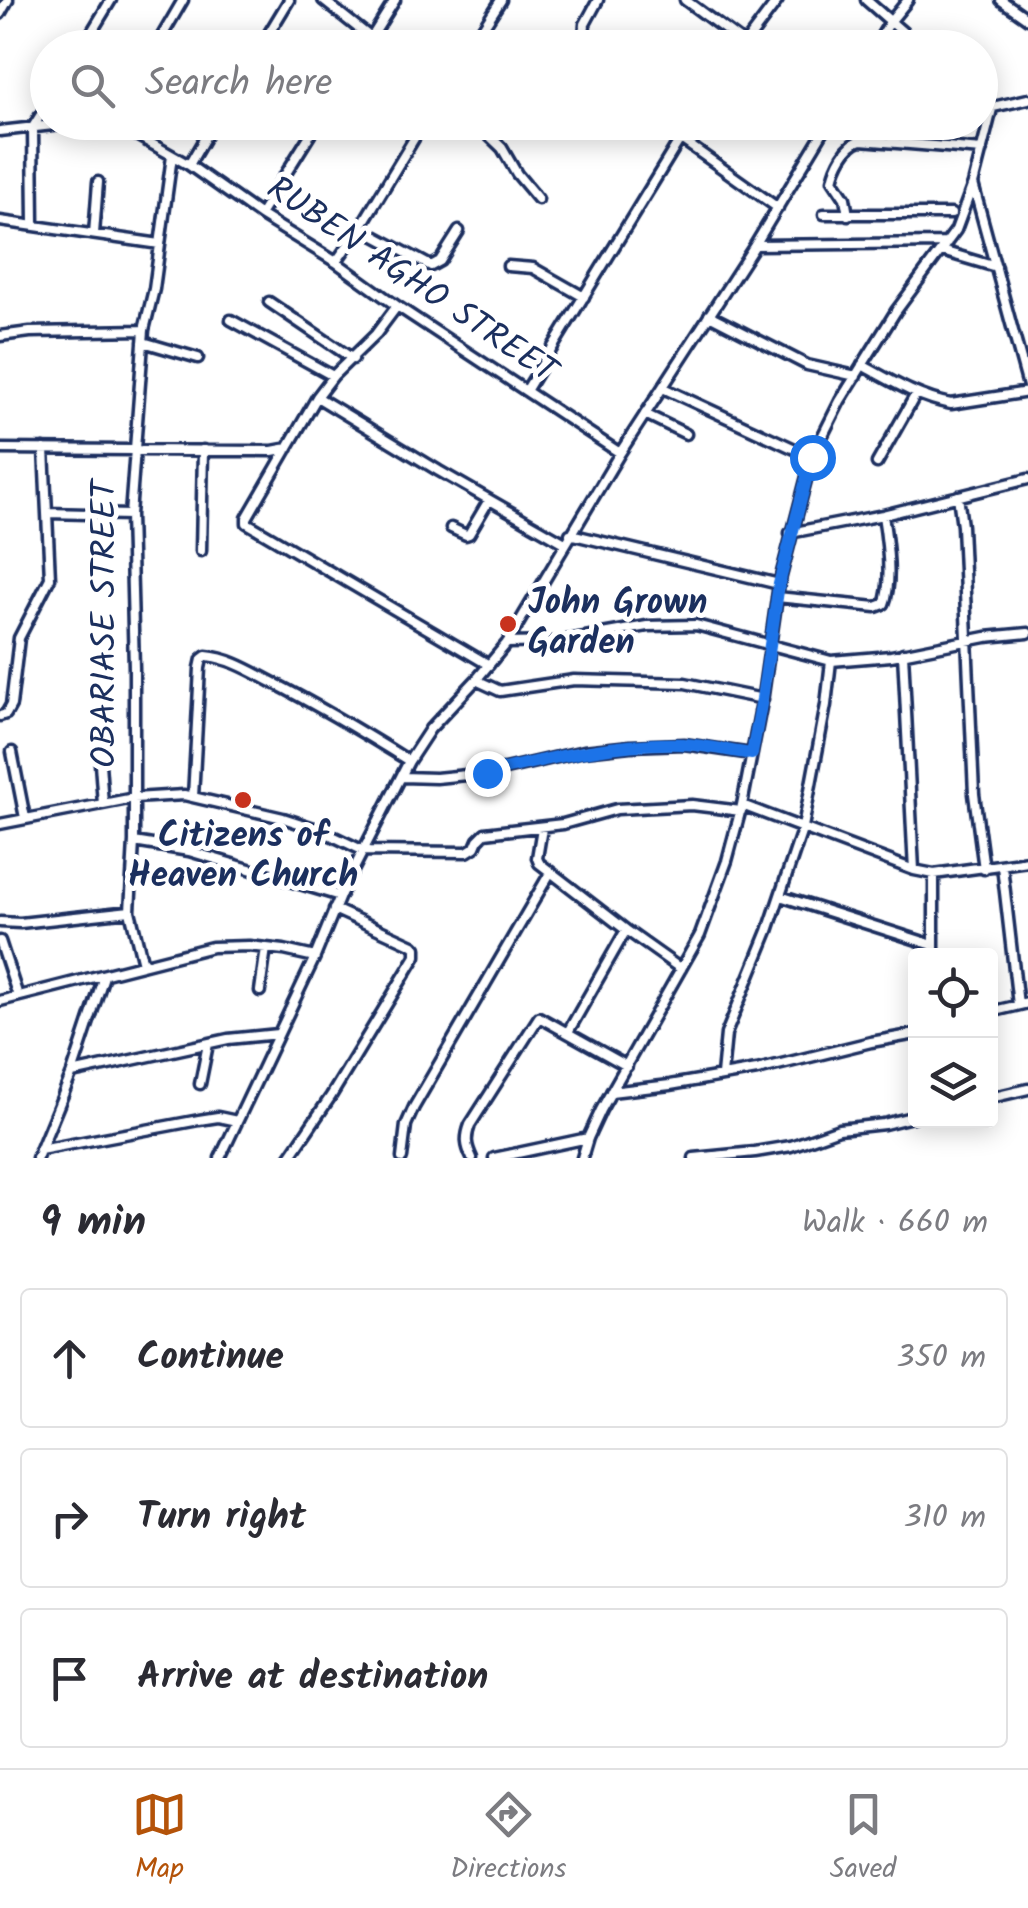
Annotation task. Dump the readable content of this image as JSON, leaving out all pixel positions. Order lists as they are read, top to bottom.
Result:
{
  "streets": {
    "street": ["RUBEN AGHO STREET", "OBARIASE STREET"]
  },
  "crossings": [
    ["RUBEN AGHO STREET", "OBARIASE STREET"]
  ],
  "places": ["John Grown Garden", "Citizens of Heaven Church"],
  "page": {
    "search": "Search here",
    "heading": ["9 min", "Walk · 660 m"],
    "list": [
      ["Continue", "350 m"],
      ["Turn right", "310 m"],
      "Arrive at destination"
    ],
    "nav": ["Map", "Directions", "Saved"]
  }
}
